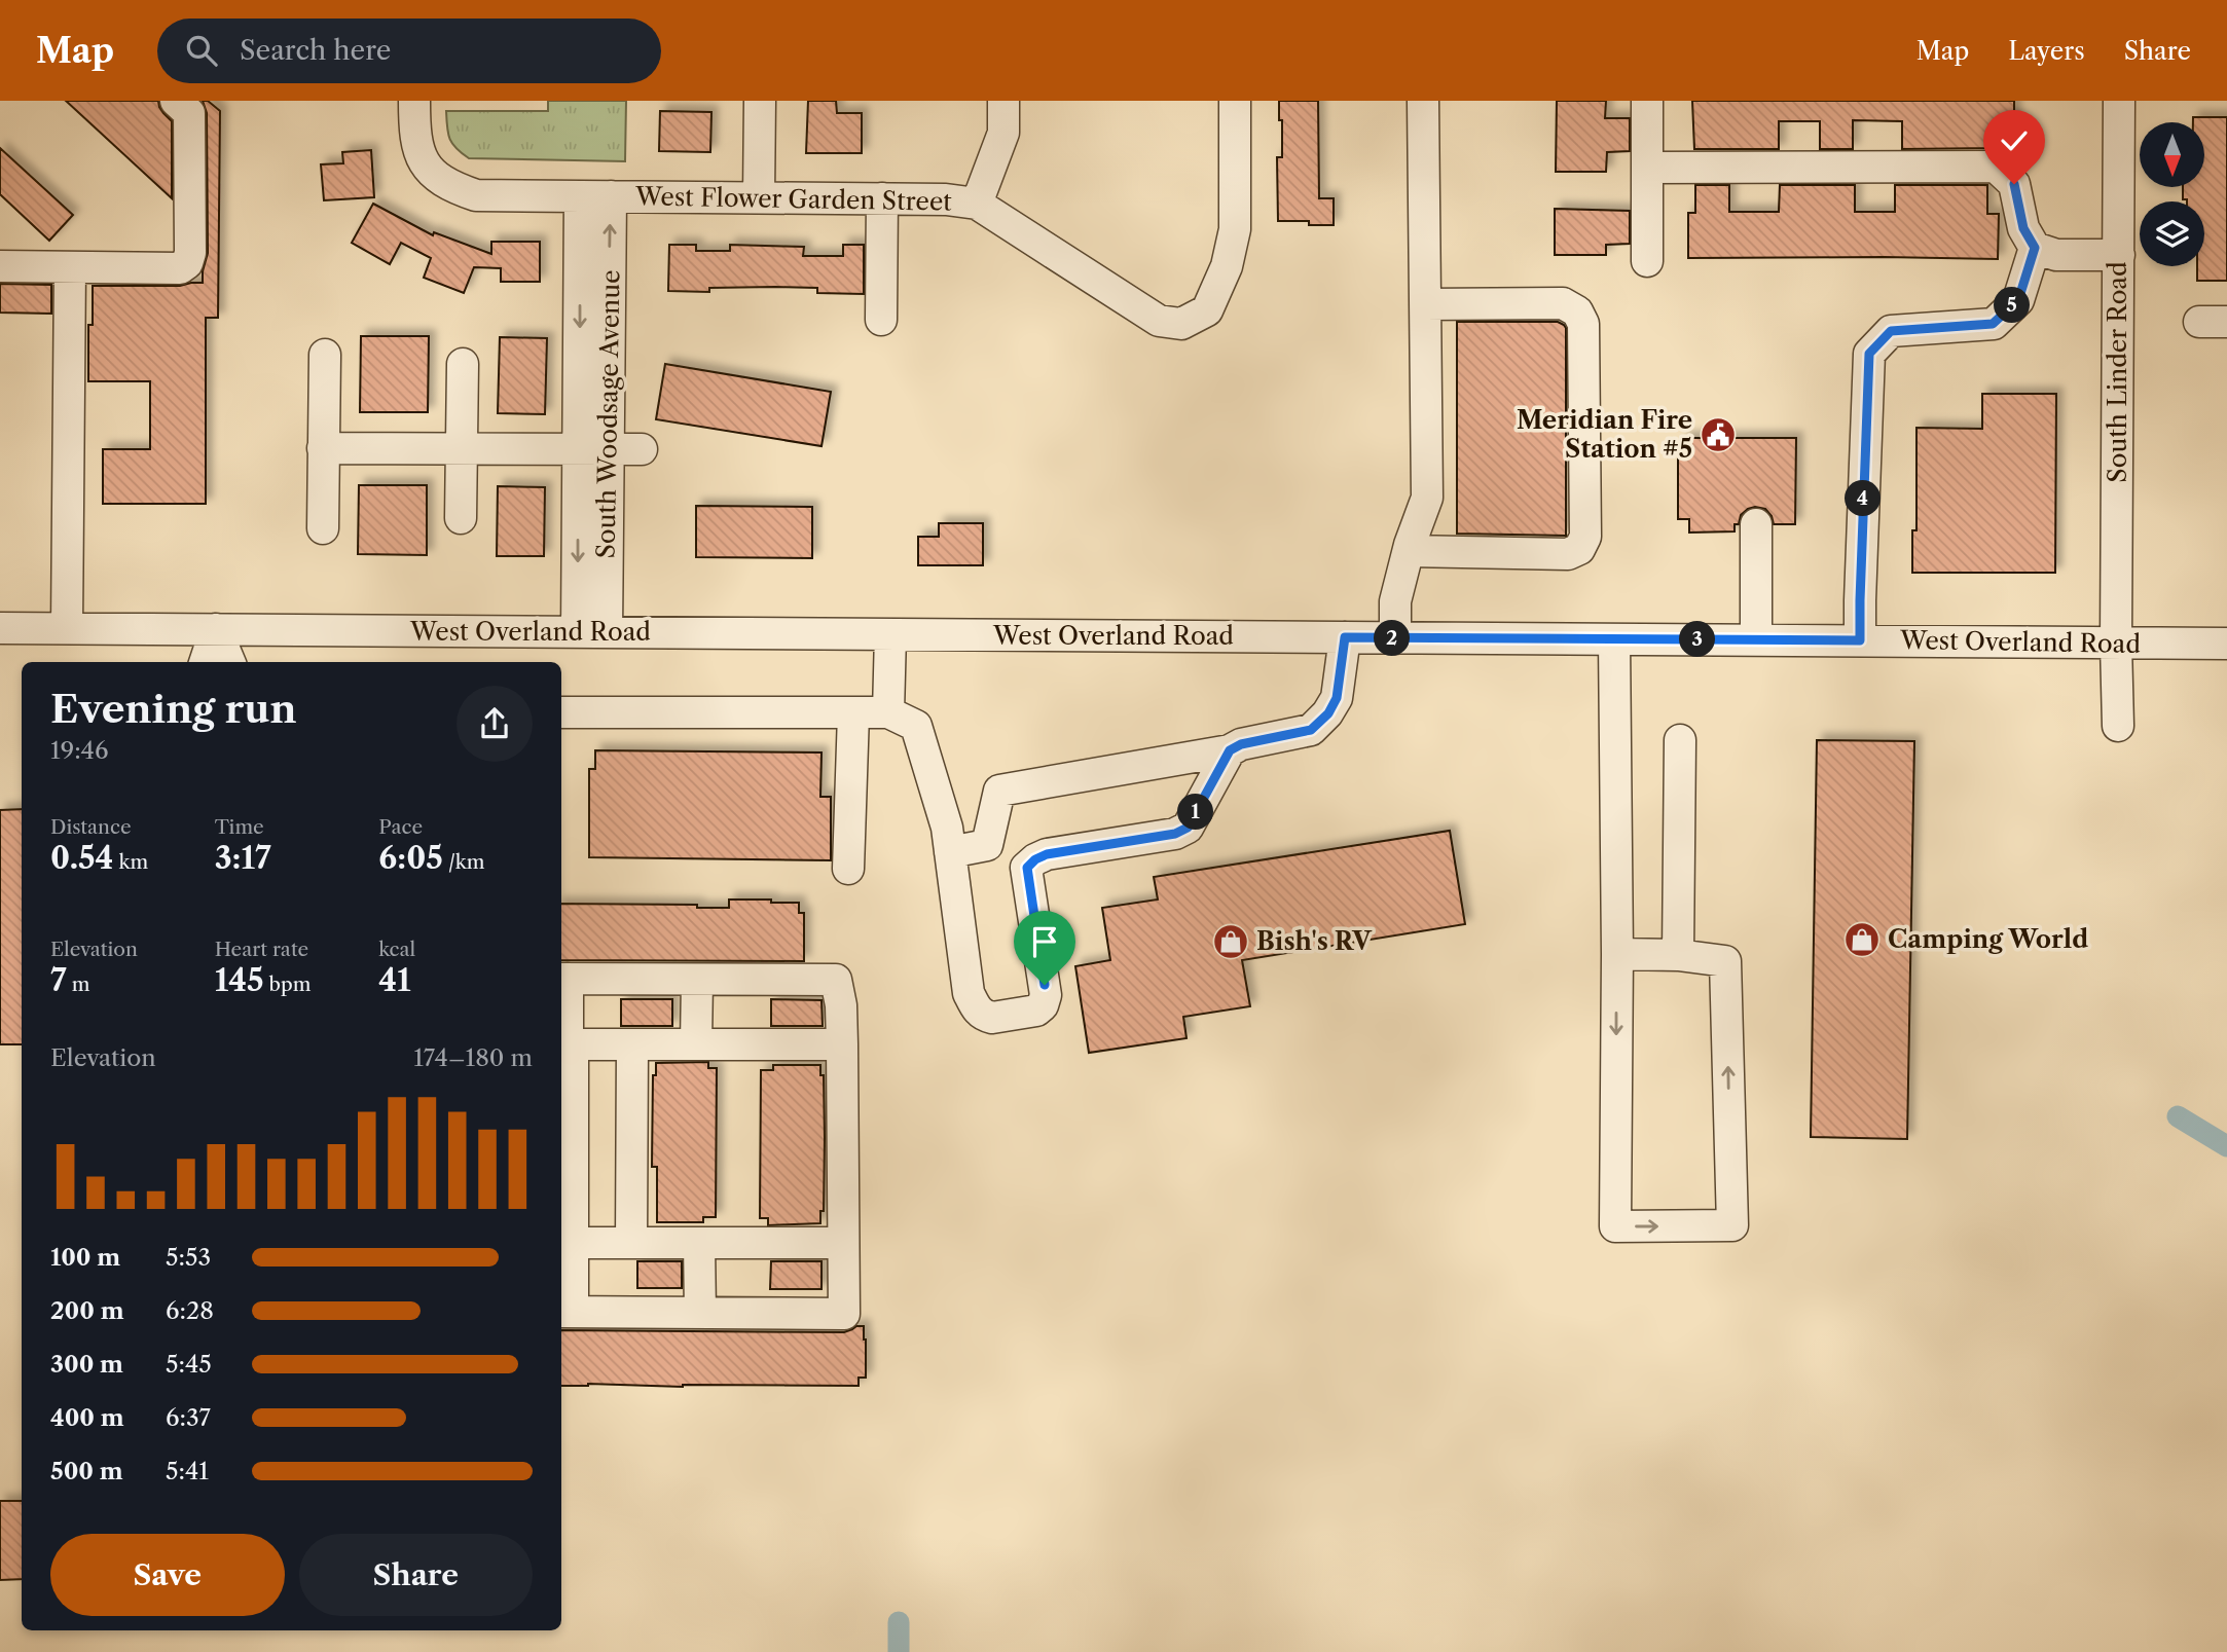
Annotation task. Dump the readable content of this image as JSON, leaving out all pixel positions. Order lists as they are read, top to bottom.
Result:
{
  "streets": {
    "street": [
      "West Flower Garden Street",
      "South Linder Road",
      "South Woodsage Avenue",
      "West Overland Road"
    ]
  },
  "crossings": [
    ["West Flower Garden Street", "South Woodsage Avenue"],
    ["South Linder Road", "West Overland Road"],
    ["South Woodsage Avenue", "West Overland Road"]
  ],
  "places": {
    "public building": ["Meridian Fire Station #5"],
    "shop": ["Camping World", "Bish's RV"]
  },
  "north": "bottom",
  "page": {
    "header": "Map",
    "search": "Search here",
    "nav": ["Map", "Layers", "Share"],
    "pins": [
      "5",
      "4",
      "2",
      "3",
      "1"
    ],
    "heading": ["Evening run", "19:46"],
    "stats": [
      ["Distance", "0.54 km"],
      ["Time", "3:17"],
      ["Pace", "6:05 /km"],
      ["Elevation", "7 m"],
      ["Heart rate", "145 bpm"],
      ["kcal", "41"]
    ],
    "chart": ["Elevation", "174–180 m"],
    "list": [
      {
        "name": "100 m",
        "note": "5:53"
      },
      {
        "name": "200 m",
        "note": "6:28"
      },
      {
        "name": "300 m",
        "note": "5:45"
      },
      {
        "name": "400 m",
        "note": "6:37"
      },
      {
        "name": "500 m",
        "note": "5:41"
      }
    ],
    "buttons": ["Save", "Share"]
  }
}
